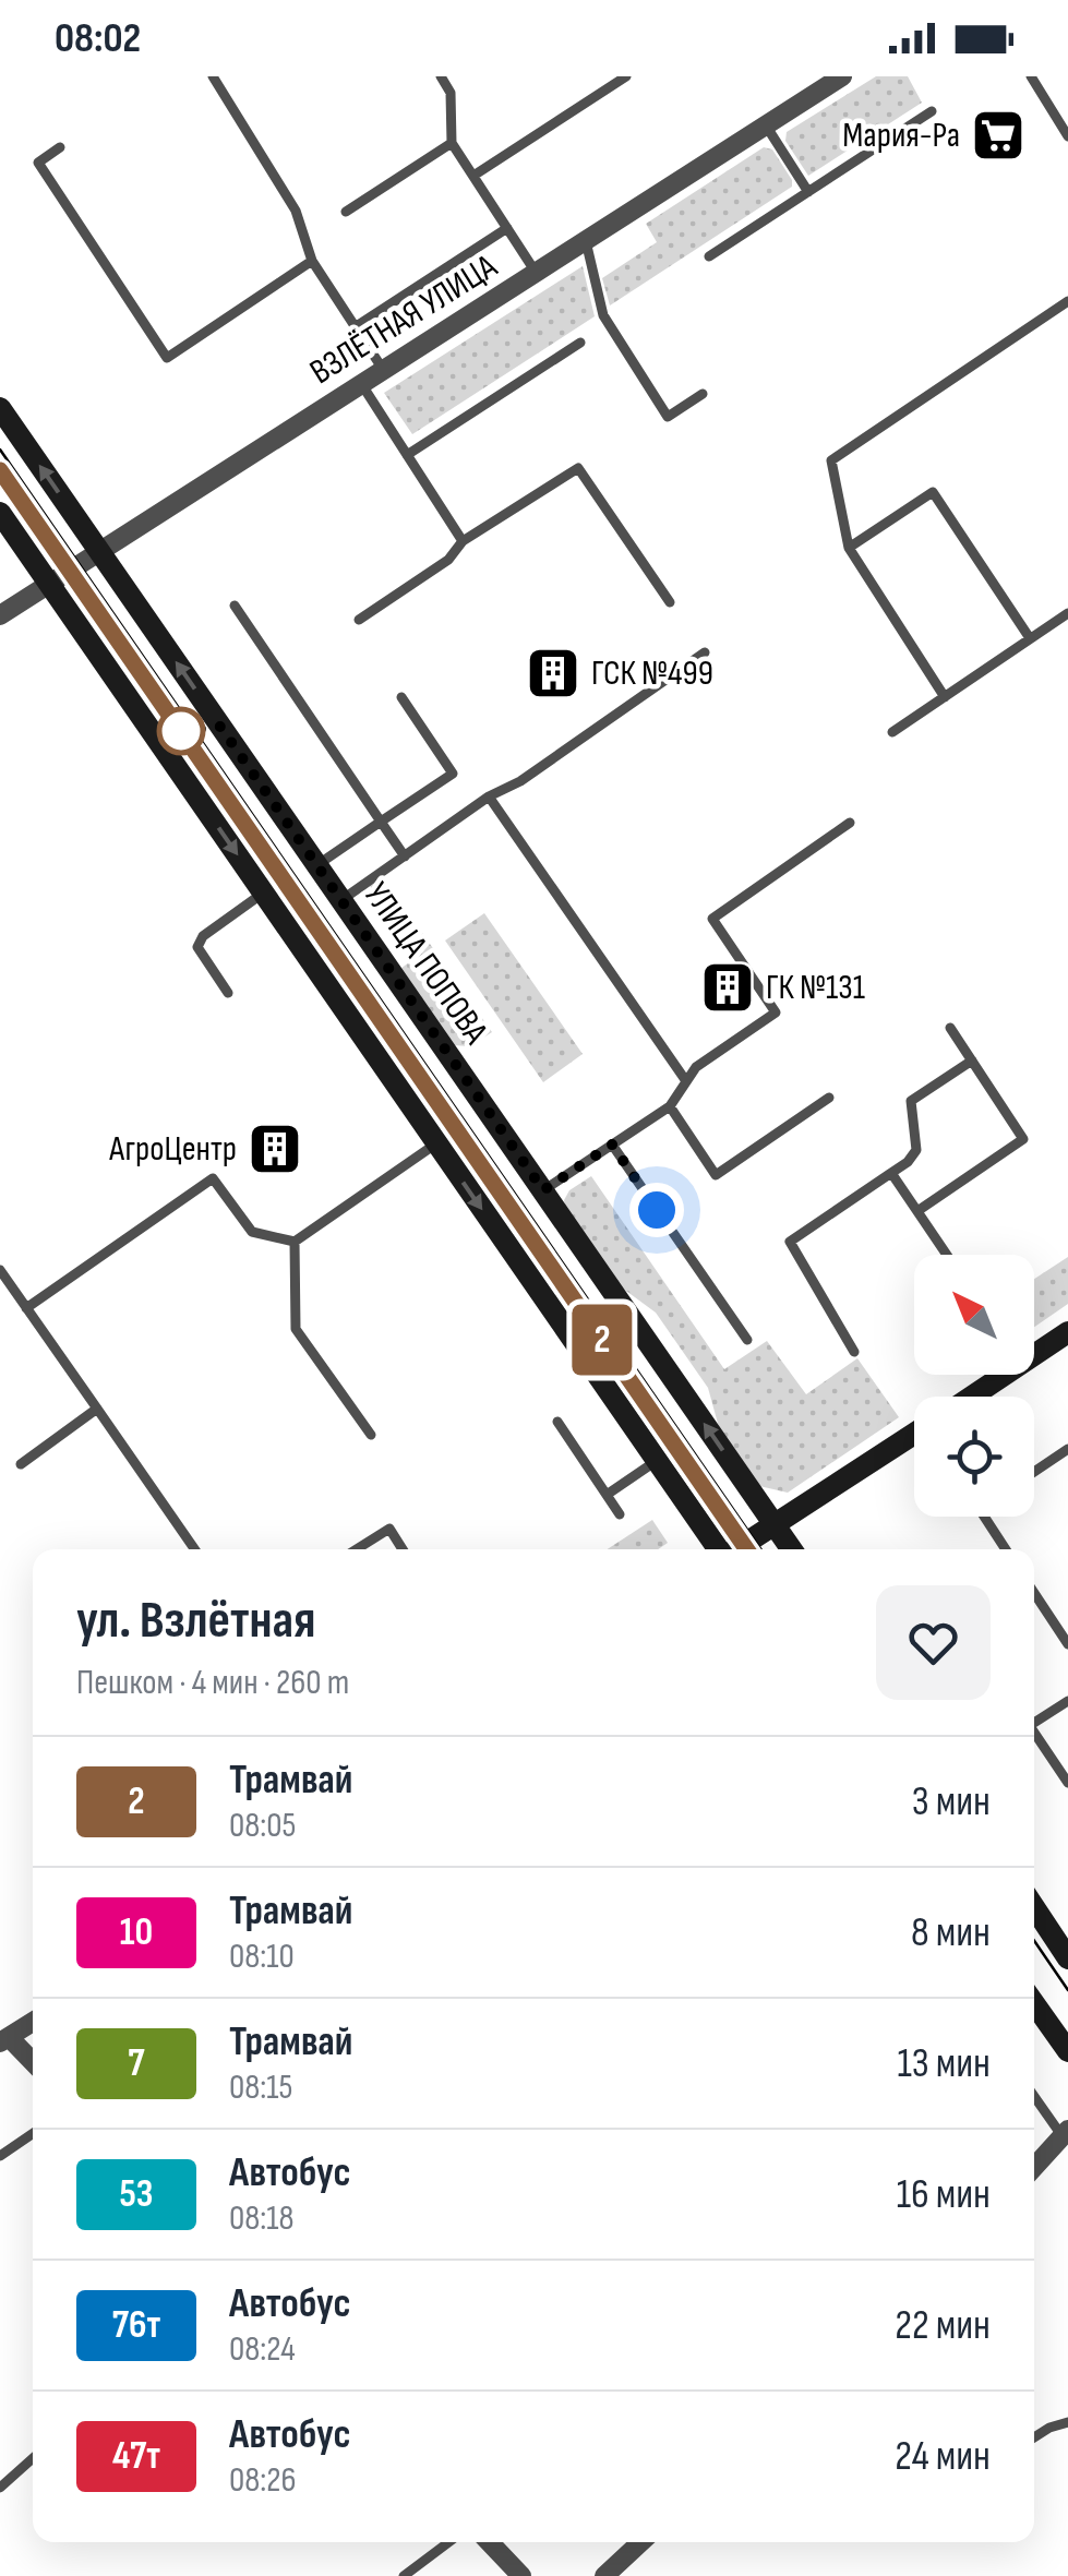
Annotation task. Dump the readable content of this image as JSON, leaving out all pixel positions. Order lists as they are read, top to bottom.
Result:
{
  "streets": {
    "main road": ["УЛИЦА ПОПОВА"],
    "street": ["ВЗЛЁТНАЯ УЛИЦА"]
  },
  "crossings": [
    ["ВЗЛЁТНАЯ УЛИЦА", "УЛИЦА ПОПОВА"]
  ],
  "places": {
    "supermarket": ["Мария-Ра"],
    "building": ["ГСК №499", "ГК №131", "АгроЦентр"]
  },
  "lines": ["tram line 2"],
  "north": "top left",
  "page": {
    "status": "08:02",
    "on_map": "2",
    "heading": ["ул. Взлётная", "Пешком · 4 мин · 260 m"],
    "list": [
      {
        "mark": "2",
        "name": "Трамвай",
        "note": "08:05",
        "value": "3 мин"
      },
      {
        "mark": "10",
        "name": "Трамвай",
        "note": "08:10",
        "value": "8 мин"
      },
      {
        "mark": "7",
        "name": "Трамвай",
        "note": "08:15",
        "value": "13 мин"
      },
      {
        "mark": "53",
        "name": "Автобус",
        "note": "08:18",
        "value": "16 мин"
      },
      {
        "mark": "76т",
        "name": "Автобус",
        "note": "08:24",
        "value": "22 мин"
      },
      {
        "mark": "47т",
        "name": "Автобус",
        "note": "08:26",
        "value": "24 мин"
      }
    ]
  }
}
